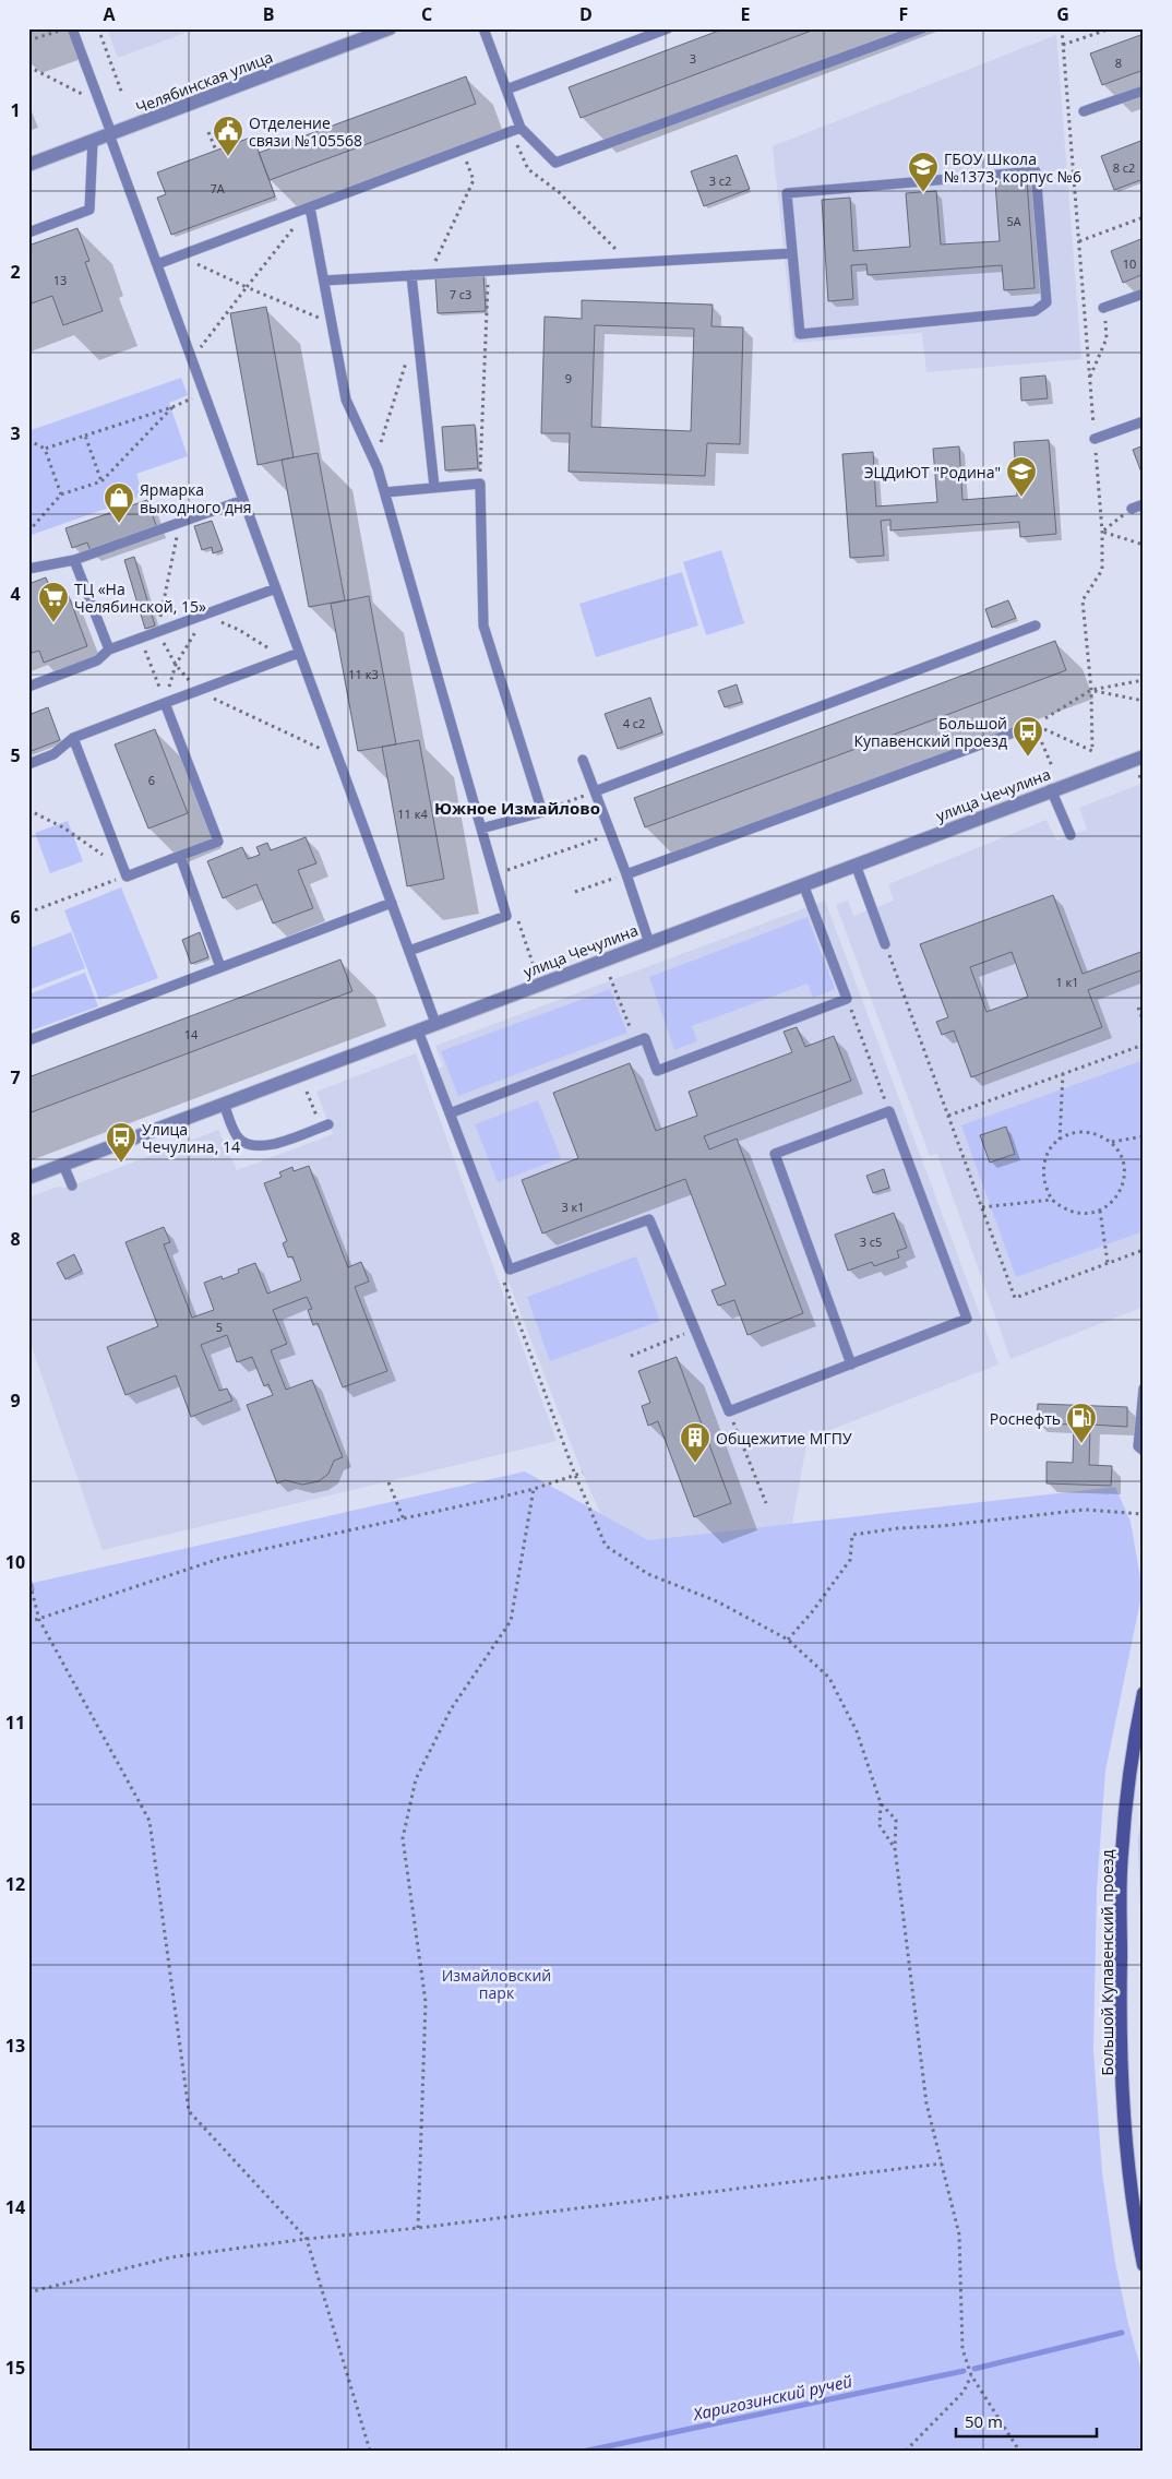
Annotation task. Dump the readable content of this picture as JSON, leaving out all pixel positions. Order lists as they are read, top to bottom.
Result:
{
  "streets": {
    "main road": ["Большой Купавенский проезд"],
    "street": ["Челябинская улица", "улица Чечулина"]
  },
  "districts": ["Южное Измайлово"],
  "water": ["Харигозинский ручей"],
  "parks": ["Измайловский парк"],
  "places": {
    "public building": ["Отделение связи №105568"],
    "school or university": ["ГБОУ Школа №1373, корпус №6", "ЭЦДиЮТ \"Родина\""],
    "shop": ["Ярмарка выходного дня"],
    "supermarket": ["ТЦ «На Челябинской, 15»"],
    "bus stop": ["Большой Купавенский проезд", "Улица Чечулина, 14"],
    "fuel station": ["Роснефть"],
    "building": ["Общежитие МГПУ"]
  },
  "house_numbers": [
    "3",
    "8",
    "8 с2",
    "3 с2",
    "7А",
    "5А",
    "10",
    "13",
    "7 с3",
    "9",
    "11 к3",
    "4 с2",
    "6",
    "11 к4",
    "1 к1",
    "14",
    "3 к1",
    "3 с5",
    "5"
  ],
  "scale_bar": "50 m",
  "grid": {
    "columns": [
      "A",
      "B",
      "C",
      "D",
      "E",
      "F",
      "G"
    ],
    "rows": [
      "1",
      "2",
      "3",
      "4",
      "5",
      "6",
      "7",
      "8",
      "9",
      "10",
      "11",
      "12",
      "13",
      "14",
      "15"
    ]
  }
}
